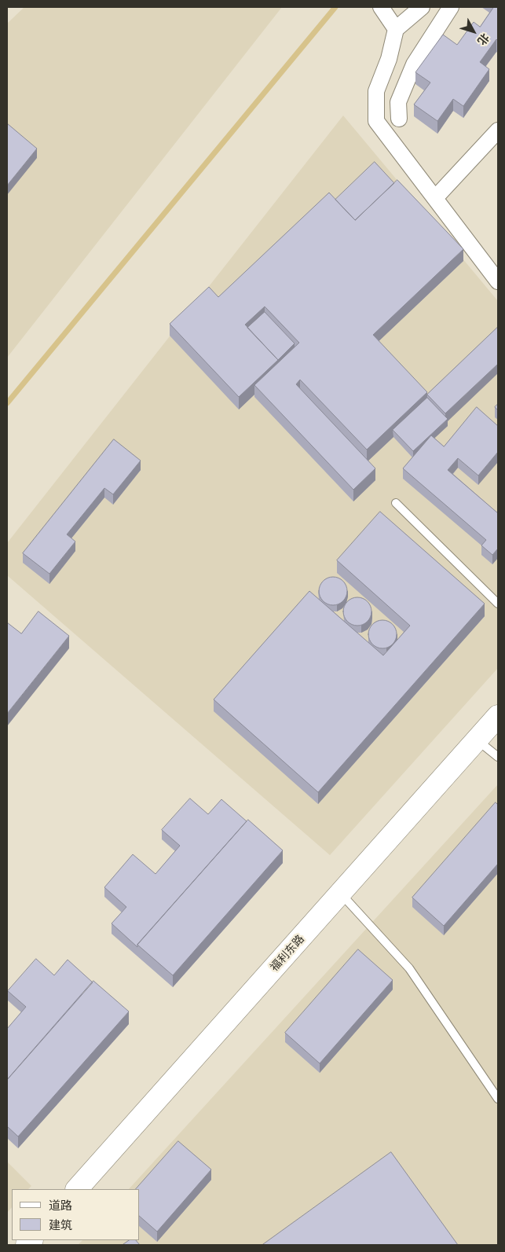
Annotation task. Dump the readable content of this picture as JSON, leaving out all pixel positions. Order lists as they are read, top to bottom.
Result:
{
  "streets": {
    "main road": ["福利东路"]
  },
  "legend": ["道路", "建筑"],
  "north": "bottom right"
}
